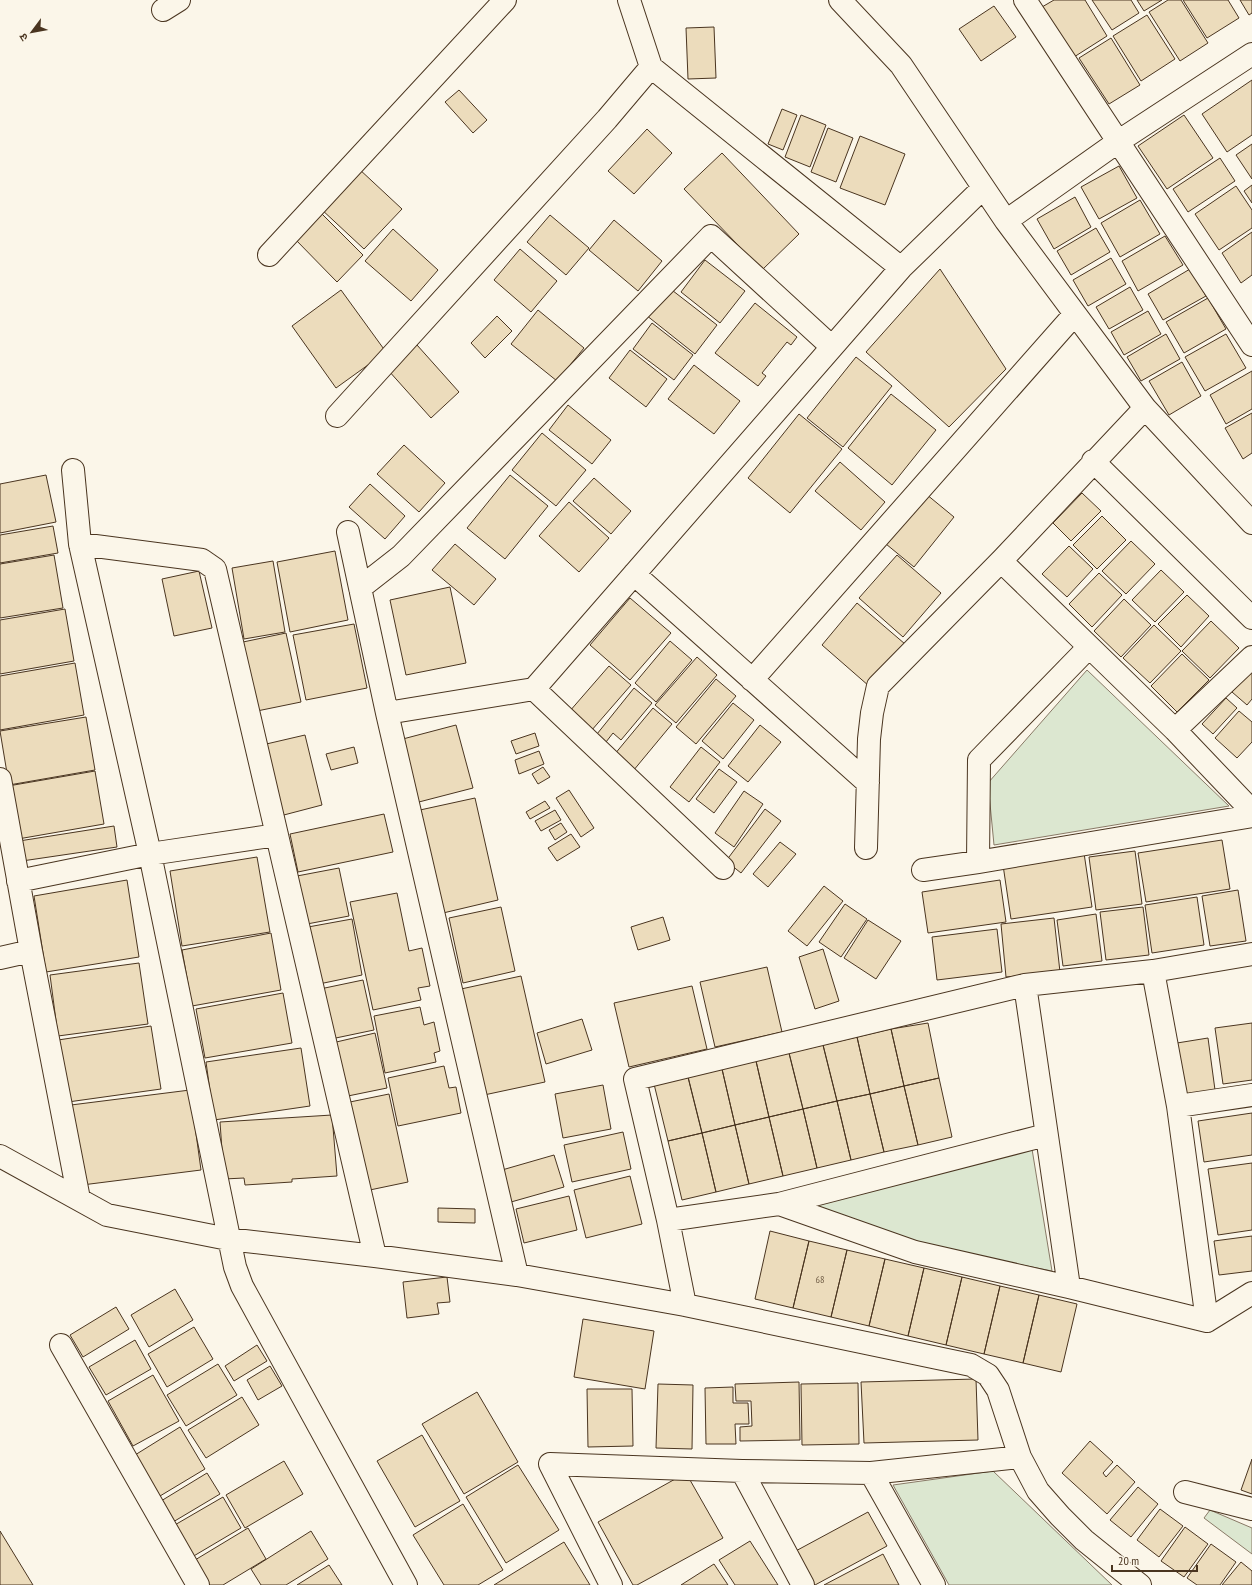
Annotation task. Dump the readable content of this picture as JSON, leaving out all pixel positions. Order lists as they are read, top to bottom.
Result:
{
  "house_numbers": ["68"],
  "scale_bar": "20 m",
  "north": "bottom left"
}
